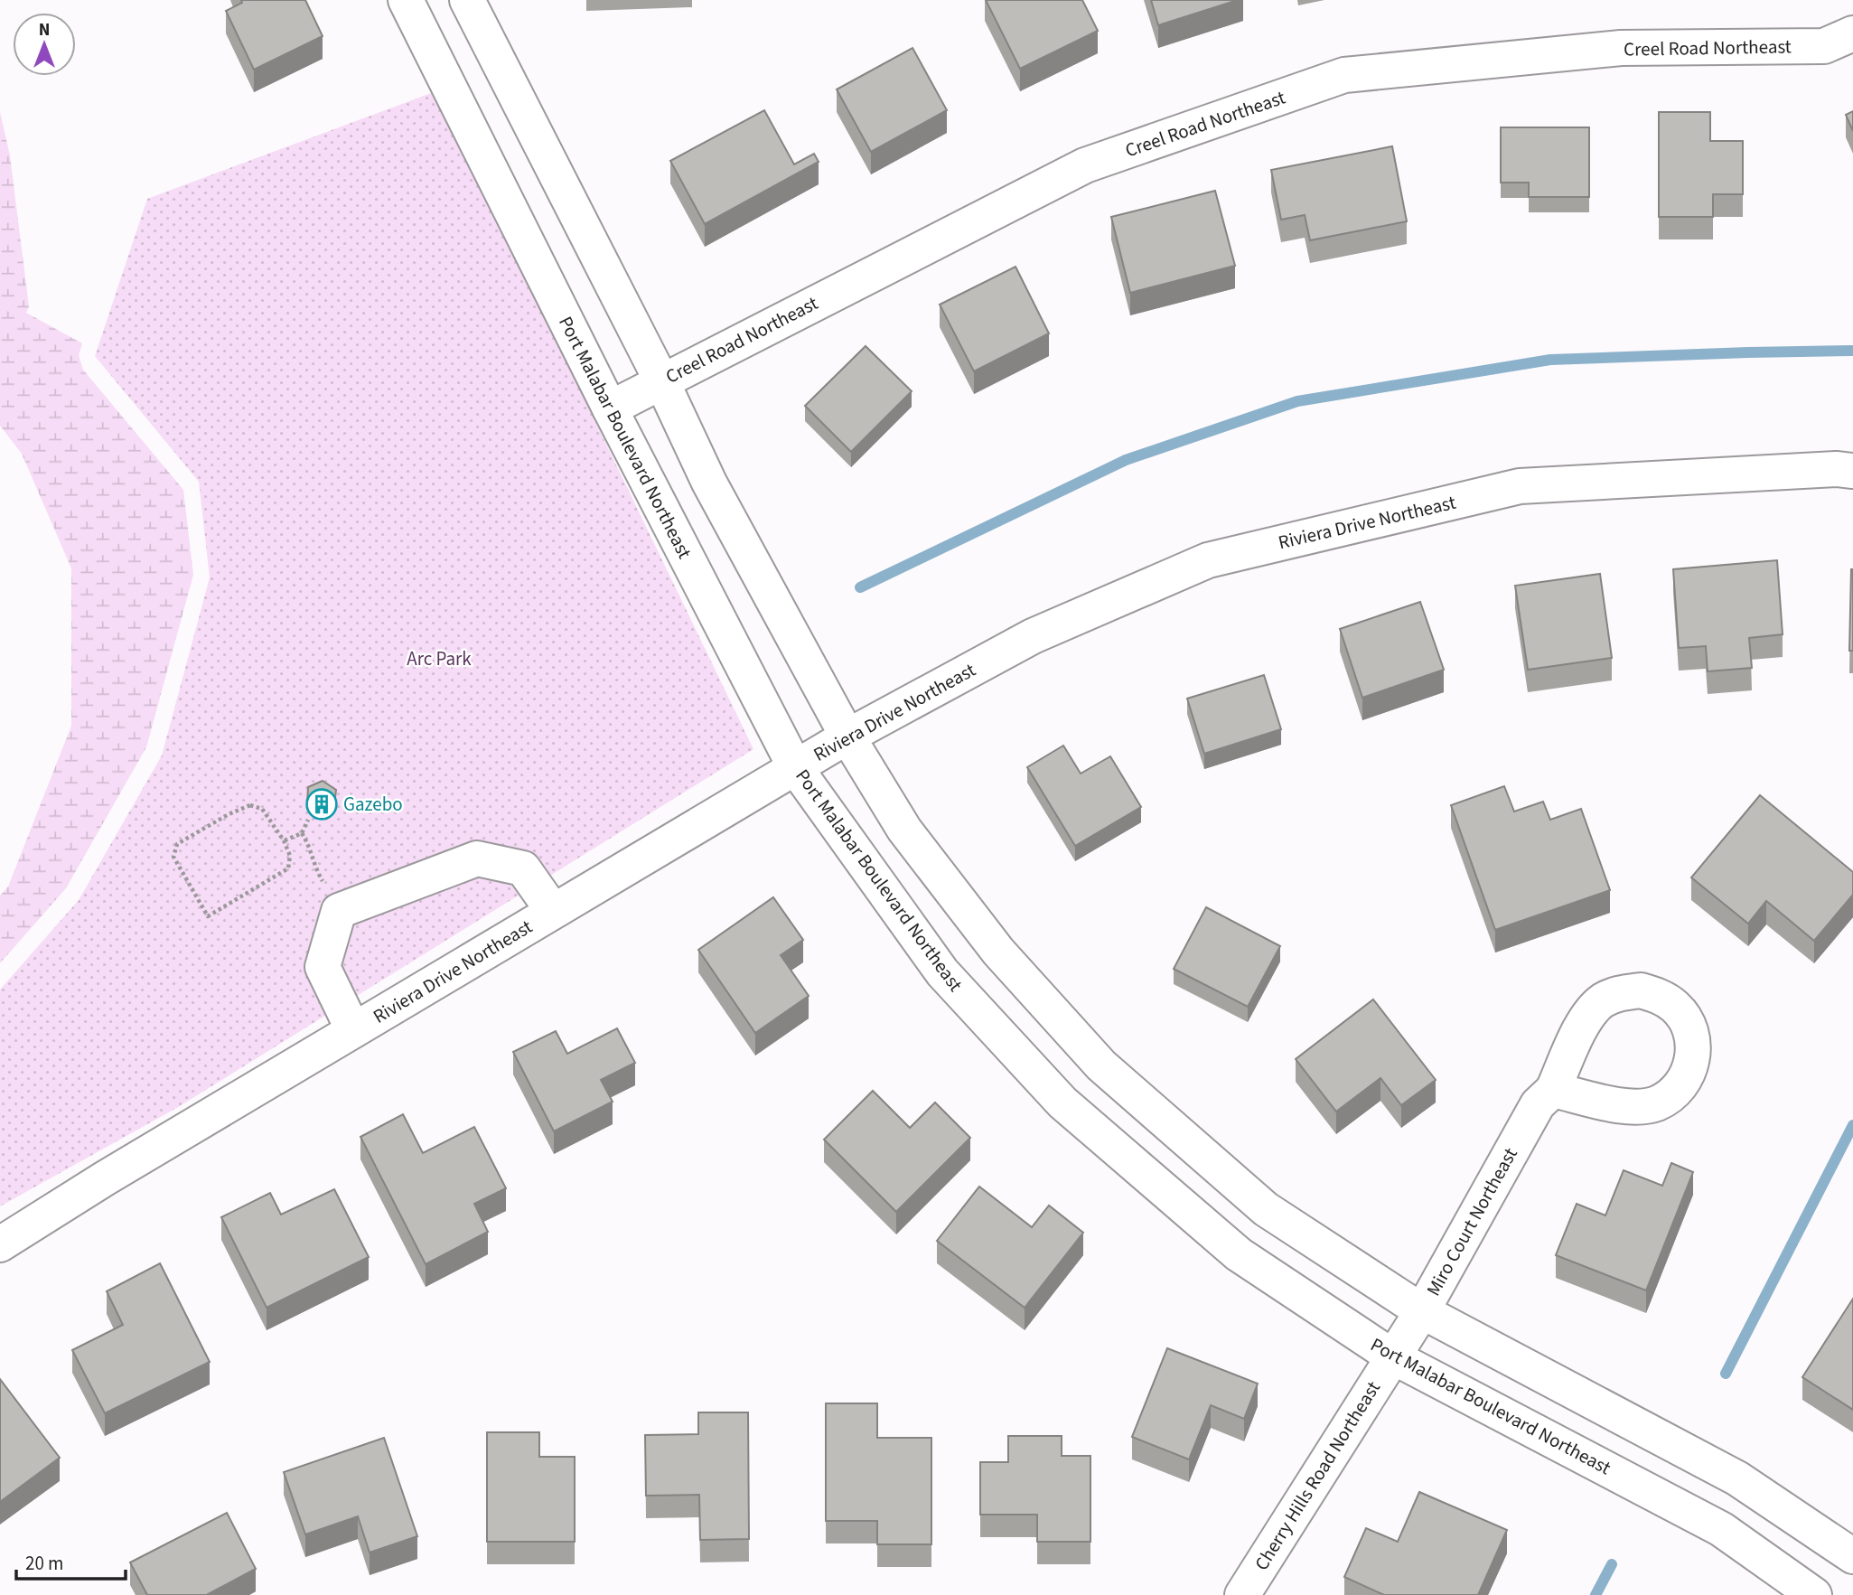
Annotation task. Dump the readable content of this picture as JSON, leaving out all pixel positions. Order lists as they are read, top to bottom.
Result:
{
  "streets": {
    "street": [
      "Creel Road Northeast",
      "Port Malabar Boulevard Northeast",
      "Riviera Drive Northeast",
      "Miro Court Northeast",
      "Cherry Hills Road Northeast"
    ]
  },
  "crossings": [
    ["Creel Road Northeast", "Port Malabar Boulevard Northeast"],
    ["Port Malabar Boulevard Northeast", "Riviera Drive Northeast"],
    ["Port Malabar Boulevard Northeast", "Miro Court Northeast"],
    ["Port Malabar Boulevard Northeast", "Cherry Hills Road Northeast"],
    ["Miro Court Northeast", "Cherry Hills Road Northeast"]
  ],
  "parks": ["Arc Park"],
  "places": {
    "building": ["Gazebo"]
  },
  "scale_bar": "20 m",
  "north": "top"
}
